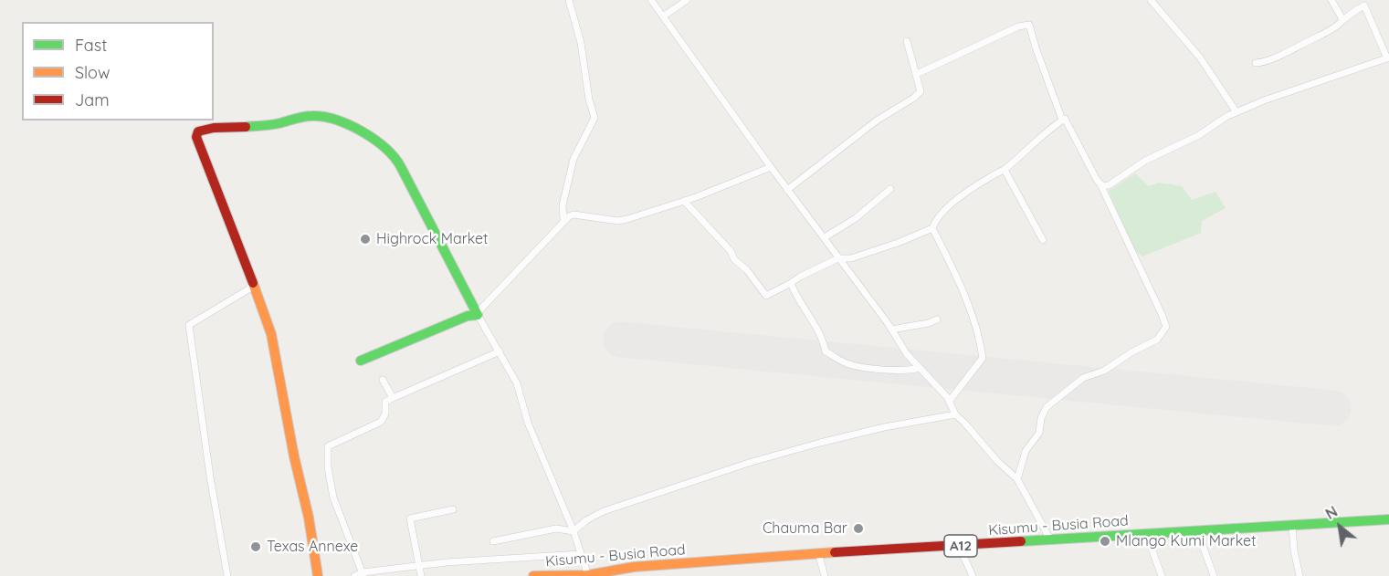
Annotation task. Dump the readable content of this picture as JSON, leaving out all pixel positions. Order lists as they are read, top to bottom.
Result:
{
  "streets": {
    "main road": ["Kisumu - Busia Road", "A12"]
  },
  "places": [
    "Highrock Market",
    "Chauma Bar",
    "Mlango Kumi Market",
    "Texas Annexe"
  ],
  "legend": ["Fast", "Slow", "Jam"],
  "north": "top left"
}
